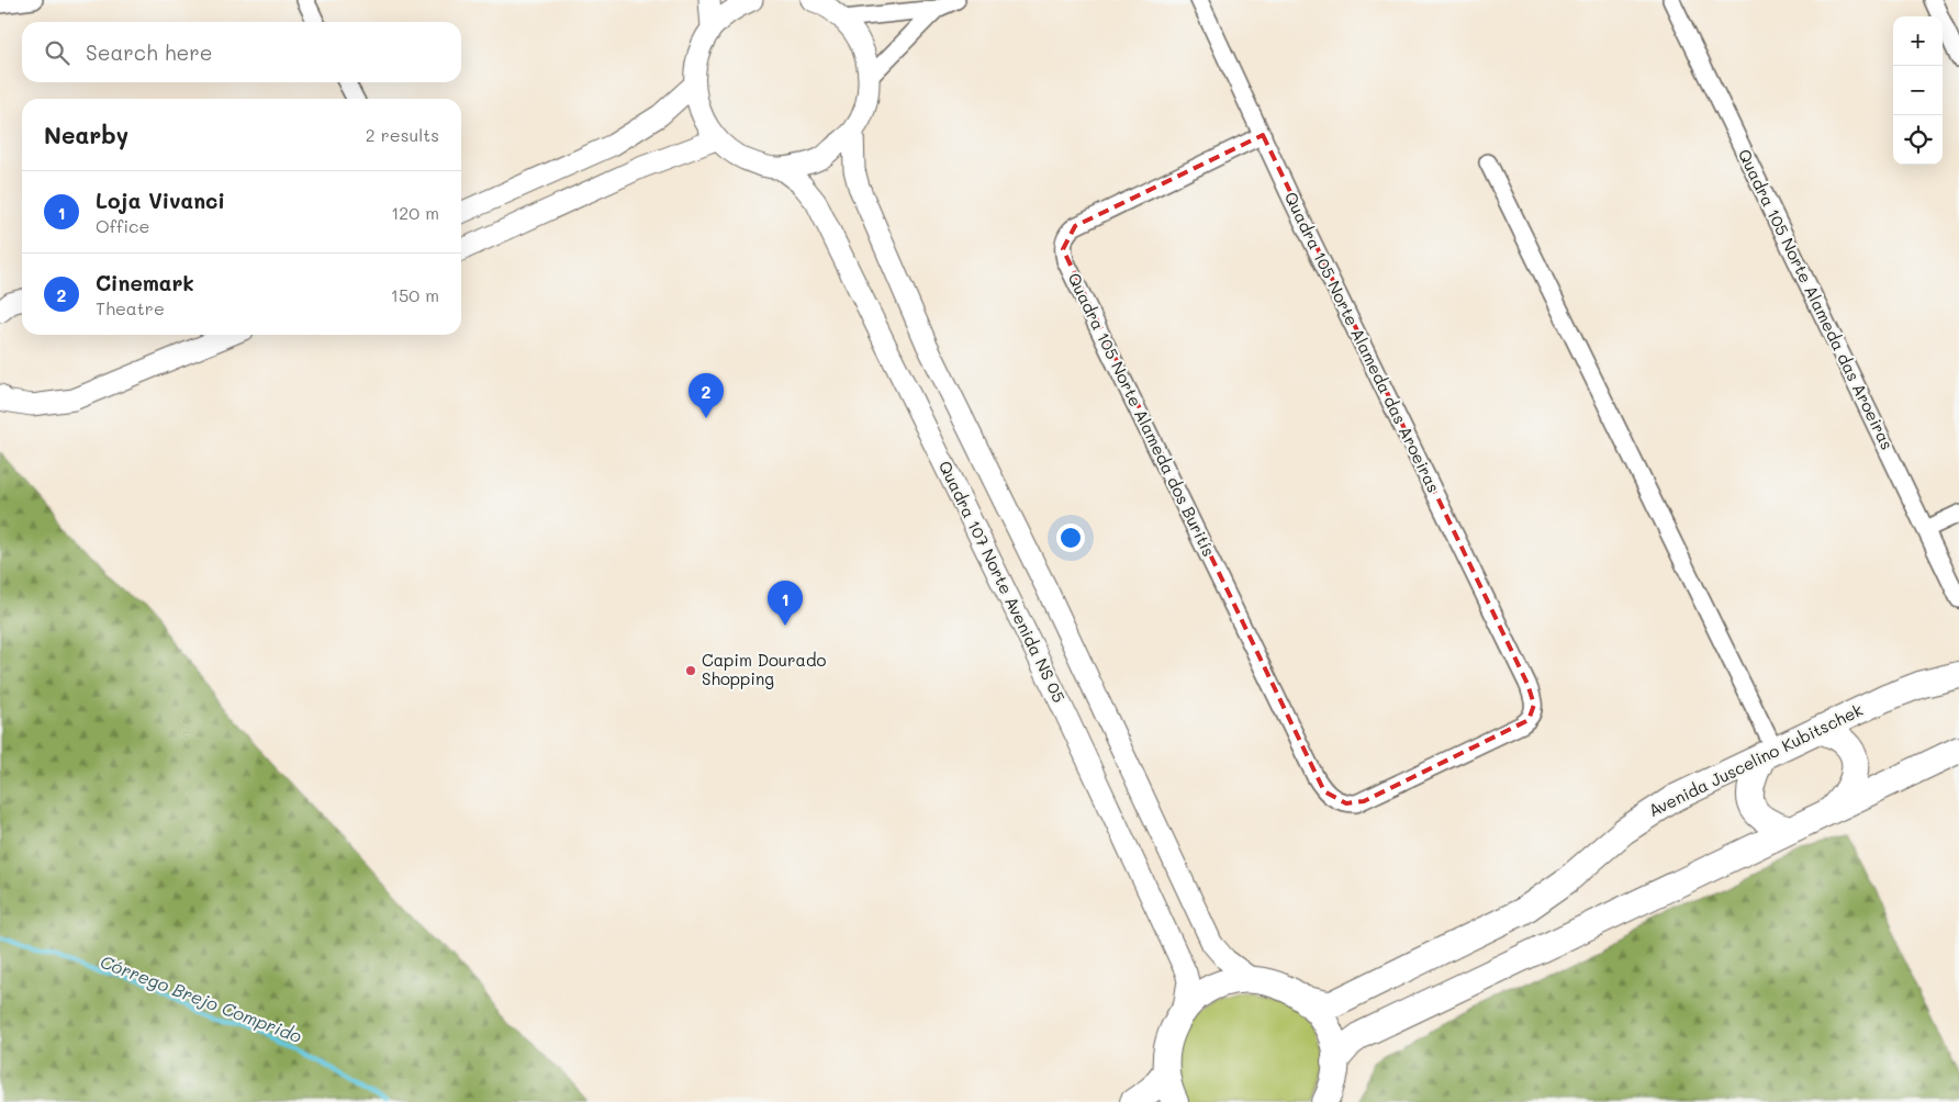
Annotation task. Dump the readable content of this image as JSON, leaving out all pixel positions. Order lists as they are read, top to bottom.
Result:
{
  "streets": {
    "main road": ["Avenida Juscelino Kubitschek"],
    "street": ["Quadra 105 Norte Alameda das Aroeiras", "Quadra 105 Norte Alameda dos Buritís", "Quadra 107 Norte Avenida NS 05"]
  },
  "crossings": [
    ["Quadra 105 Norte Alameda das Aroeiras", "Quadra 105 Norte Alameda dos Buritís"]
  ],
  "water": ["Córrego Brejo Comprido"],
  "places": ["Capim Dourado Shopping"],
  "page": {
    "map_buttons": ["+", "−"],
    "search": "Search here",
    "heading": ["Nearby", "2 results"],
    "list": [
      {
        "mark": "1",
        "name": "Loja Vivanci",
        "note": "Office",
        "value": "120 m"
      },
      {
        "mark": "2",
        "name": "Cinemark",
        "note": "Theatre",
        "value": "150 m"
      }
    ],
    "pins": ["2", "1"]
  }
}
